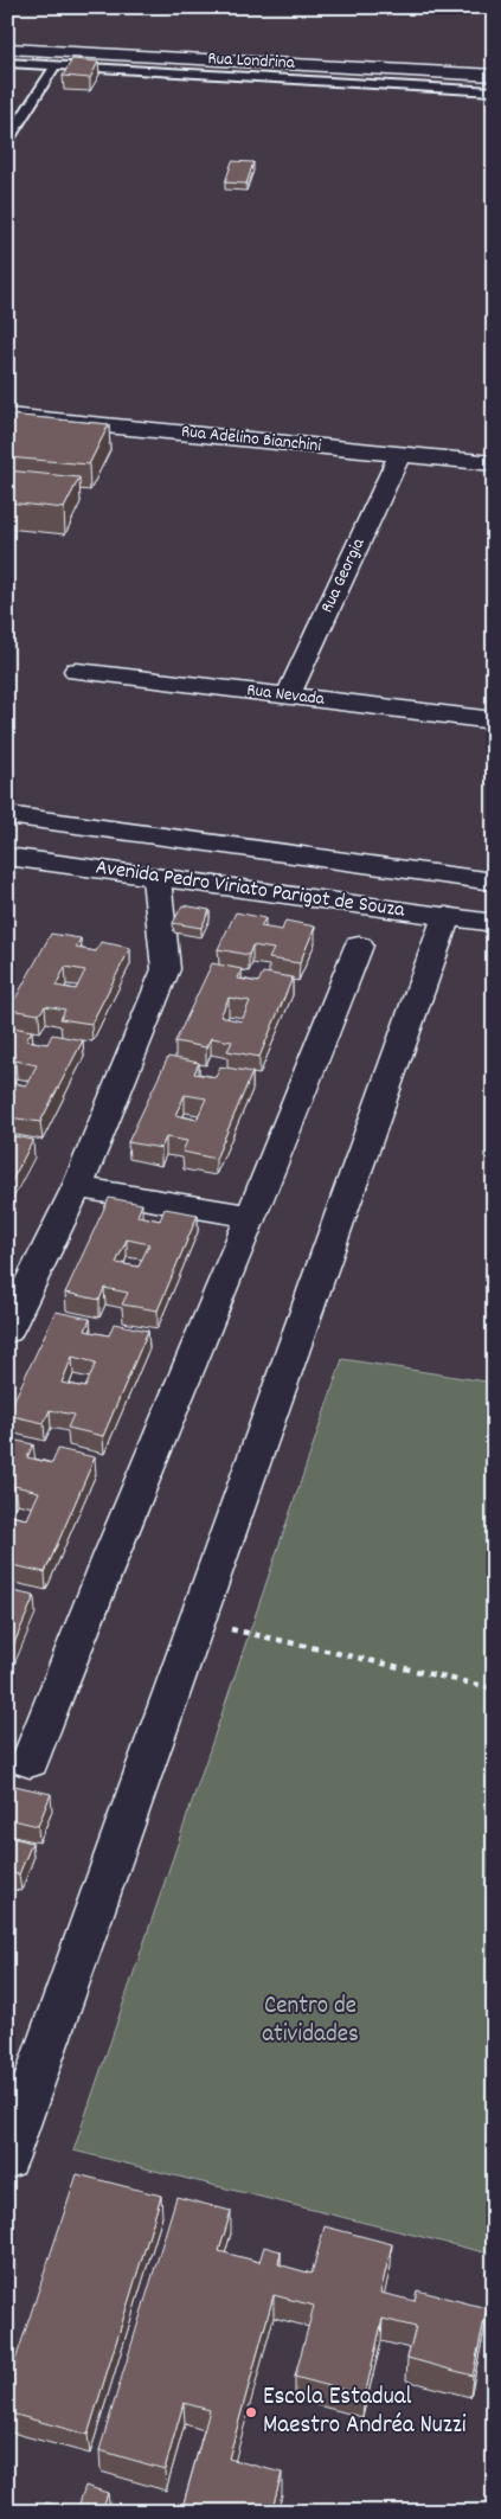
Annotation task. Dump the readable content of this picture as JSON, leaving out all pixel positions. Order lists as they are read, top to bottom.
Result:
{
  "streets": {
    "street": [
      "Rua Londrina",
      "Rua Adelino Bianchini",
      "Rua Georgia",
      "Rua Nevada",
      "Avenida Pedro Viriato Parigot de Souza"
    ]
  },
  "crossings": [
    ["Rua Adelino Bianchini", "Rua Georgia"],
    ["Rua Georgia", "Rua Nevada"]
  ],
  "parks": ["Centro de atividades"],
  "places": ["Escola Estadual Maestro Andréa Nuzzi"]
}
